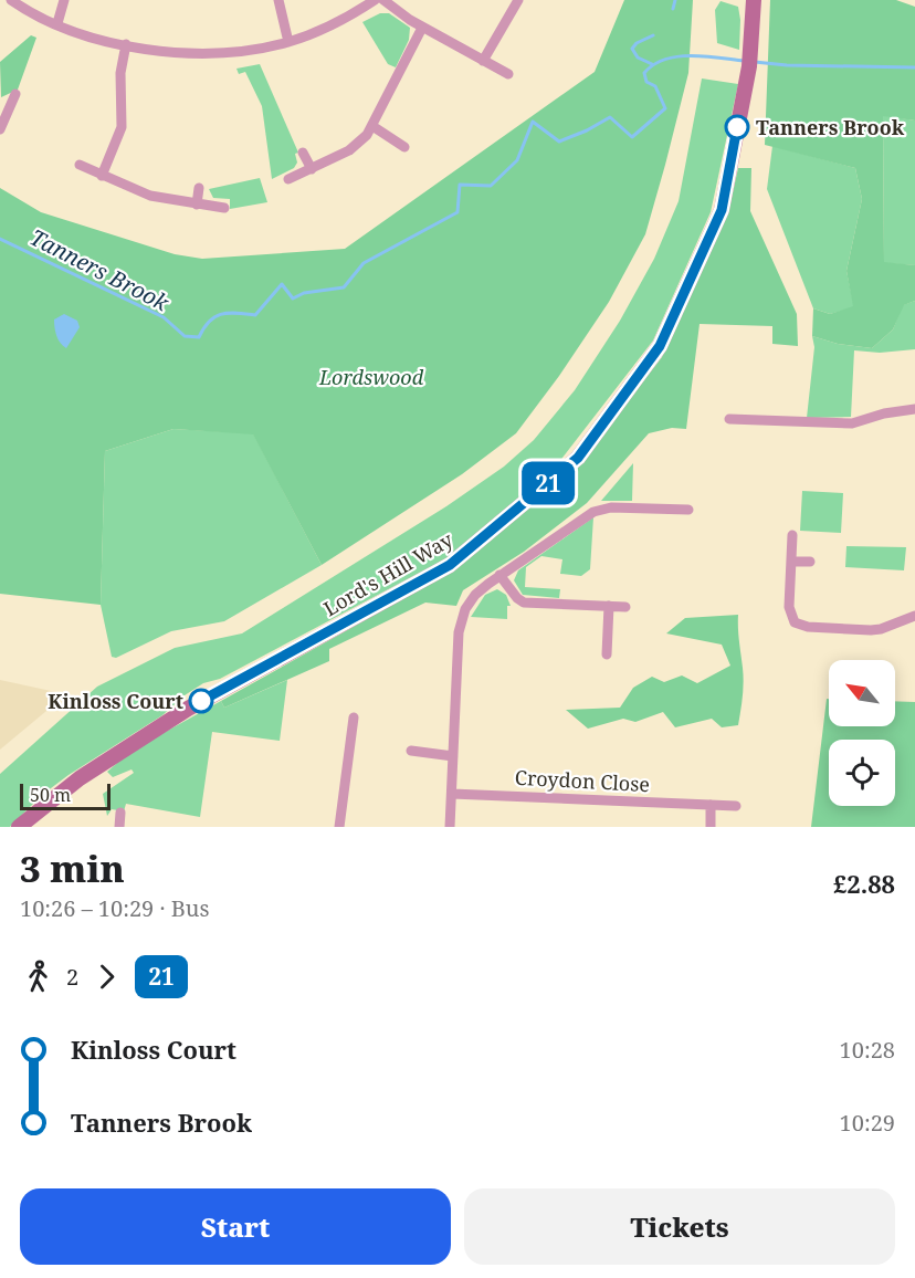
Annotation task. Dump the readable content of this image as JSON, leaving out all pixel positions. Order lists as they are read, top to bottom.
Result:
{
  "streets": {
    "street": ["Lord's Hill Way", "Croydon Close"]
  },
  "water": ["Tanners Brook"],
  "parks": ["Lordswood"],
  "places": ["Tanners Brook", "Kinloss Court"],
  "lines": ["bus line 21"],
  "scale_bar": "50 m",
  "north": "top left",
  "page": {
    "on_map": "21",
    "scale": "50 m",
    "heading": ["3 min", "10:26 – 10:29 · Bus", "£2.88"],
    "legs": ["2", "21"],
    "list": [
      {
        "name": "Kinloss Court",
        "value": "10:28"
      },
      {
        "name": "Tanners Brook",
        "value": "10:29"
      }
    ],
    "buttons": ["Start", "Tickets"]
  }
}
